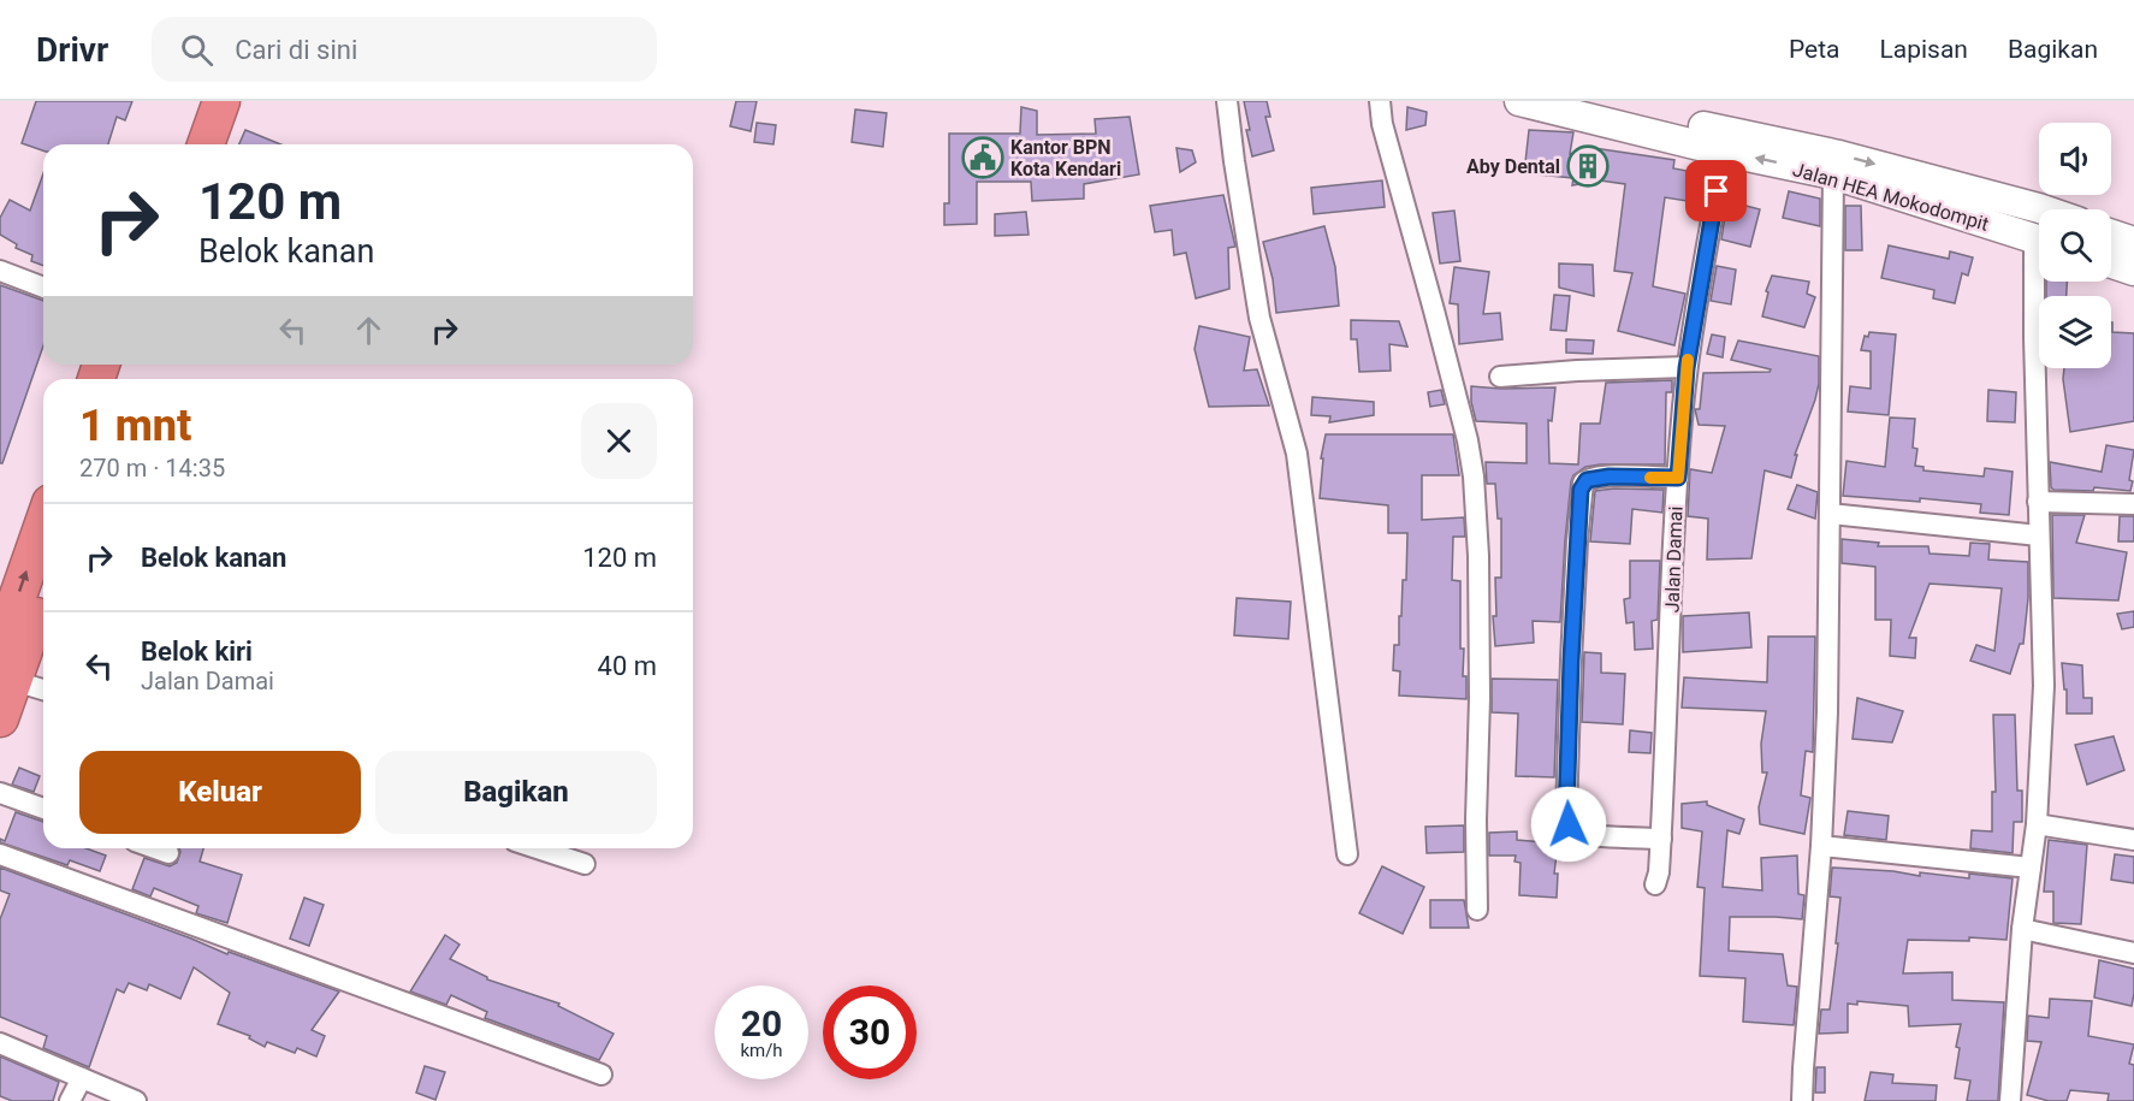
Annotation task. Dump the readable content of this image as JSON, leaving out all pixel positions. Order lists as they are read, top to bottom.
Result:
{
  "streets": {
    "street": ["Jalan HEA Mokodompit", "Jalan Damai"]
  },
  "crossings": [
    ["Jalan HEA Mokodompit", "Jalan Damai"]
  ],
  "places": {
    "public building": ["Kantor BPN Kota Kendari"],
    "building": ["Aby Dental"]
  },
  "page": {
    "header": "Drivr",
    "search": "Cari di sini",
    "nav": ["Peta", "Lapisan", "Bagikan"],
    "turn": ["120 m", "Belok kanan"],
    "heading": ["1 mnt", "270 m · 14:35"],
    "list": [
      {
        "name": "Belok kanan",
        "value": "120 m"
      },
      {
        "name": "Belok kiri",
        "note": "Jalan Damai",
        "value": "40 m"
      }
    ],
    "buttons": ["Keluar", "Bagikan"],
    "speed": "20 km/h",
    "limit": "30"
  }
}
